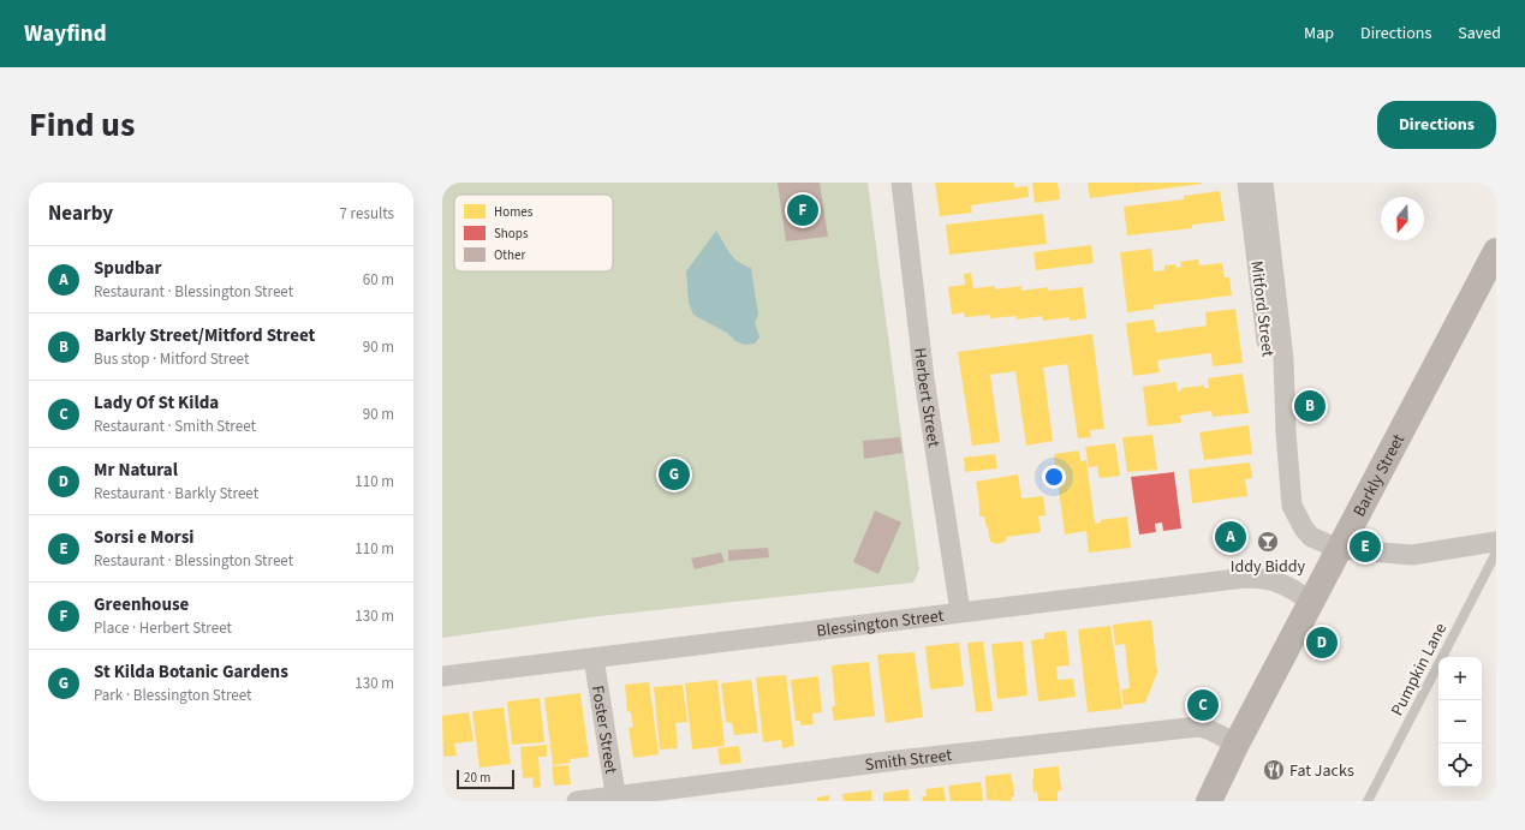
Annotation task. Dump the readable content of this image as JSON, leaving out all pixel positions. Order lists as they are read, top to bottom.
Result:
{
  "streets": {
    "main road": ["Barkly Street"],
    "street": [
      "Mitford Street",
      "Herbert Street",
      "Blessington Street",
      "Foster Street",
      "Smith Street"
    ],
    "lane": ["Pumpkin Lane"]
  },
  "crossings": [
    ["Mitford Street", "Barkly Street"],
    ["Herbert Street", "Blessington Street"],
    ["Barkly Street", "Blessington Street"],
    ["Barkly Street", "Smith Street"],
    ["Blessington Street", "Foster Street"],
    ["Foster Street", "Smith Street"]
  ],
  "places": {
    "bar": ["Iddy Biddy"],
    "restaurant": ["Fat Jacks"]
  },
  "legend": ["Homes", "Shops", "Other"],
  "scale_bar": "20 m",
  "north": "bottom",
  "page": {
    "header": "Wayfind",
    "nav": ["Map", "Directions", "Saved"],
    "title": "Find us",
    "buttons": "Directions",
    "heading": ["Nearby", "7 results"],
    "pins": [
      "F",
      "B",
      "G",
      "A",
      "E",
      "D",
      "C"
    ],
    "list": [
      {
        "mark": "A",
        "name": "Spudbar",
        "note": "Restaurant · Blessington Street",
        "value": "60 m"
      },
      {
        "mark": "B",
        "name": "Barkly Street/Mitford Street",
        "note": "Bus stop · Mitford Street",
        "value": "90 m"
      },
      {
        "mark": "C",
        "name": "Lady Of St Kilda",
        "note": "Restaurant · Smith Street",
        "value": "90 m"
      },
      {
        "mark": "D",
        "name": "Mr Natural",
        "note": "Restaurant · Barkly Street",
        "value": "110 m"
      },
      {
        "mark": "E",
        "name": "Sorsi e Morsi",
        "note": "Restaurant · Blessington Street",
        "value": "110 m"
      },
      {
        "mark": "F",
        "name": "Greenhouse",
        "note": "Place · Herbert Street",
        "value": "130 m"
      },
      {
        "mark": "G",
        "name": "St Kilda Botanic Gardens",
        "note": "Park · Blessington Street",
        "value": "130 m"
      }
    ],
    "map_buttons": ["+", "−"],
    "scale": "20 m"
  }
}
